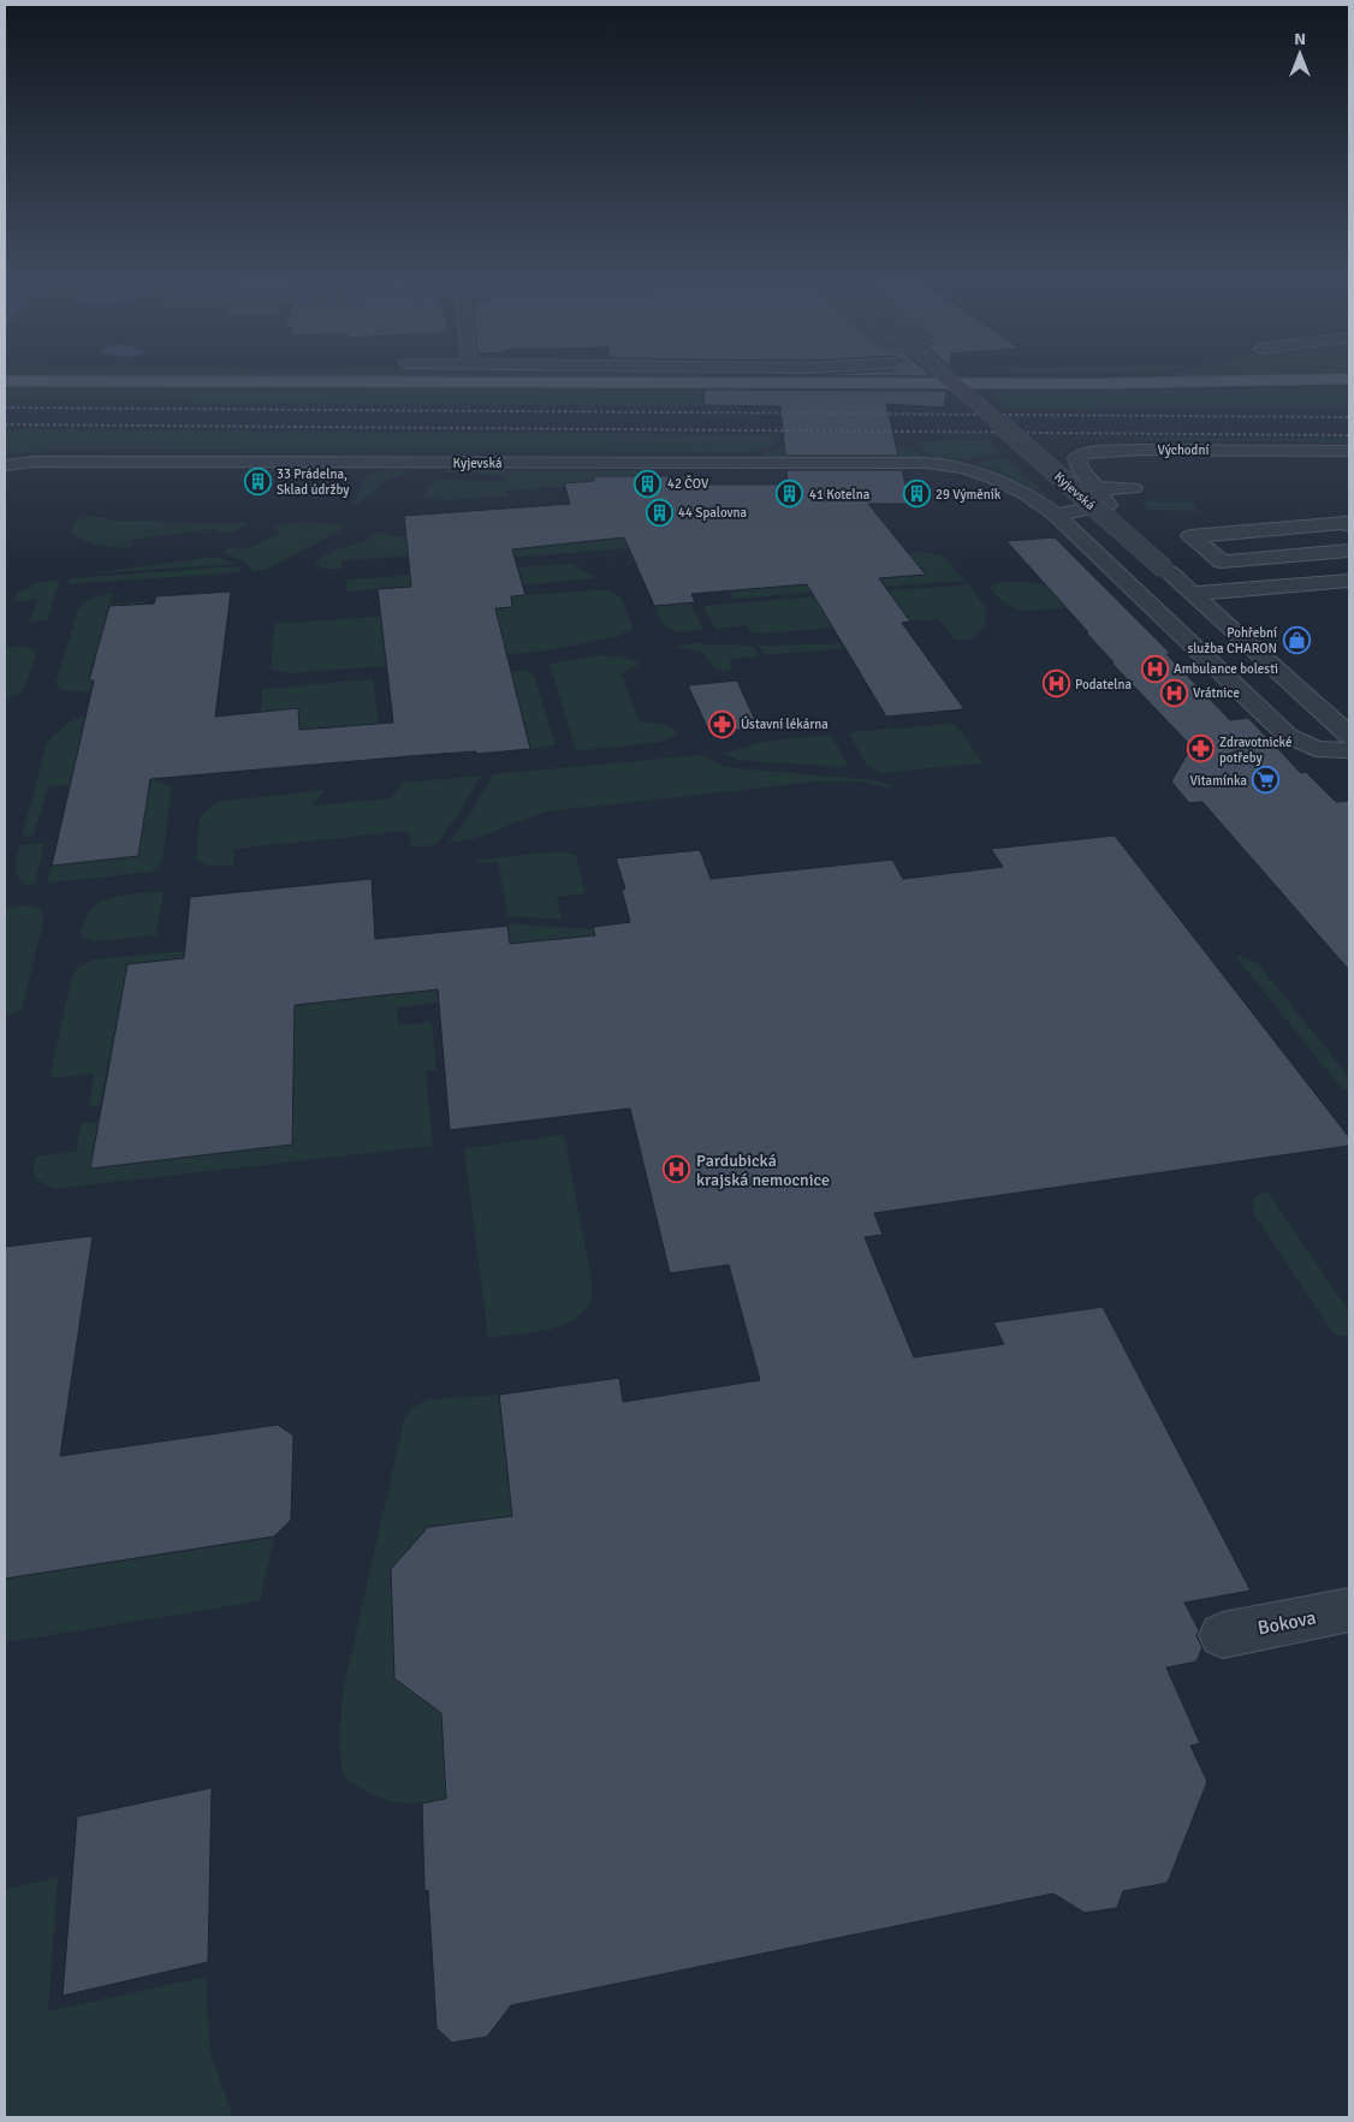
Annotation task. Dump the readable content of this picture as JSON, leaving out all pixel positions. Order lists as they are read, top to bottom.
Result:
{
  "streets": {
    "street": ["Východní", "Kyjevská", "Bokova"]
  },
  "places": {
    "building": [
      "33 Prádelna, Sklad údržby",
      "42 ČOV",
      "41 Kotelna",
      "29 Výměník",
      "44 Spalovna"
    ],
    "shop": ["Pohřební služba CHARON"],
    "hospital": [
      "Ambulance bolesti",
      "Podatelna",
      "Vrátnice",
      "Pardubická krajská nemocnice"
    ],
    "pharmacy": ["Ústavní lékárna", "Zdravotnické potřeby"],
    "supermarket": ["Vitamínka"]
  },
  "north": "top"
}
